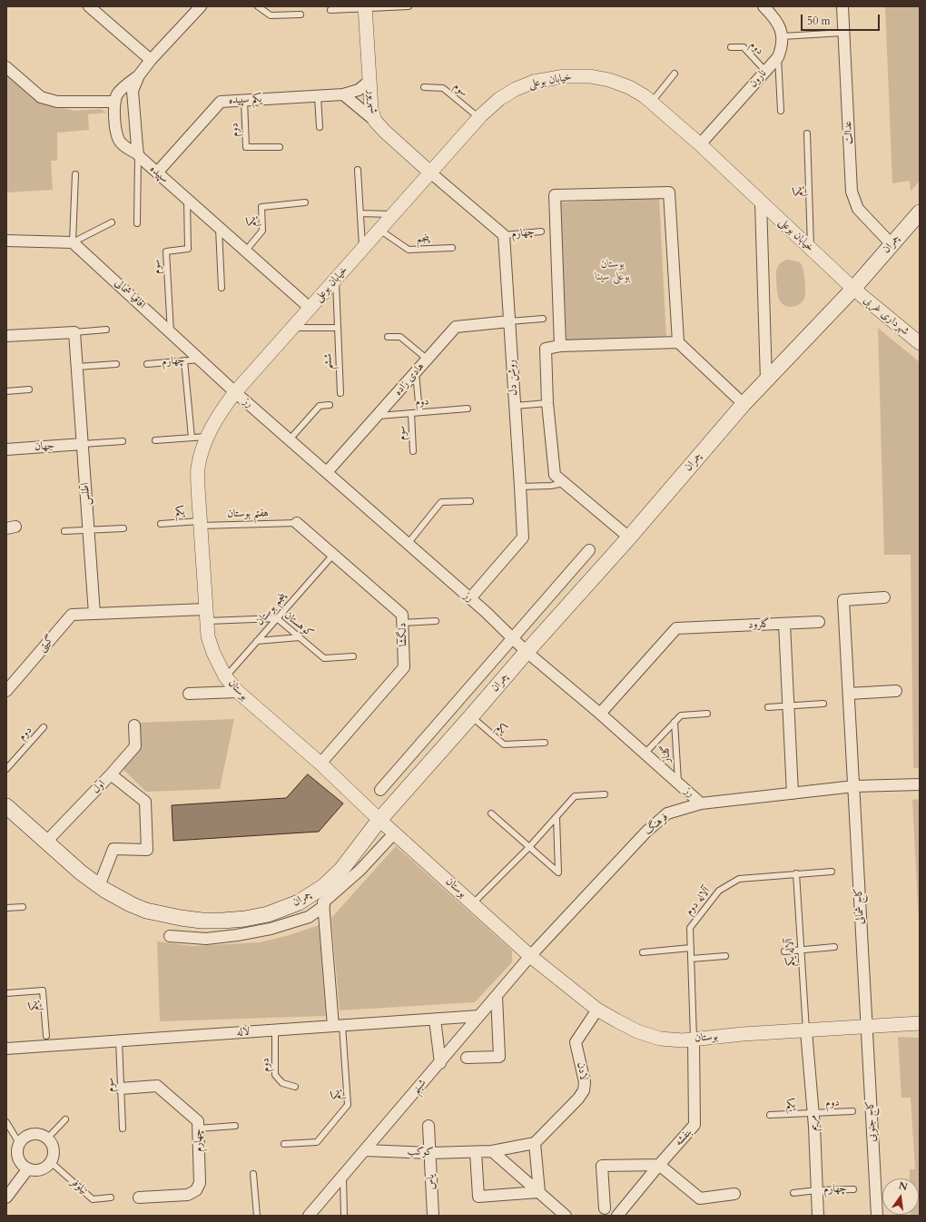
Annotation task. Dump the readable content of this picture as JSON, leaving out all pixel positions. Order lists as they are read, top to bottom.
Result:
{
  "streets": {
    "main road": ["چمران"],
    "street": [
      "نارون",
      "خیابان بوعلی",
      "یکم سپیده",
      "شهریور",
      "عدالت",
      "سپیده",
      "چهارم",
      "اقاقیا شمالی",
      "شهرداری غربی",
      "روشن دل",
      "هادی زاده",
      "رز",
      "جهان",
      "اطلس",
      "گلرود",
      "دلگشا",
      "گیتی",
      "بوستان",
      "اول",
      "فرهنگ",
      "کاج شمالی",
      "لاله",
      "لادن",
      "شبنم",
      "کاج جنوبی",
      "مریم",
      "بنفشه",
      "کوکب",
      "یاس"
    ],
    "lane": [
      "دوم",
      "سوم",
      "یکم",
      "پنجم",
      "ششم",
      "هفتم بوستان",
      "پنجم بوستان",
      "کوهستان",
      "گلناز",
      "آلاله دوم",
      "آلاله یکم",
      "نیلوفر"
    ]
  },
  "crossings": [
    ["دوم", "نارون"],
    ["دوم", "سوم"],
    ["دوم", "یکم سپیده"],
    ["دوم", "یکم"],
    ["دوم", "هادی زاده"],
    ["دوم", "لاله"],
    ["دوم", "مریم"],
    ["نارون", "خیابان بوعلی"],
    ["خیابان بوعلی", "سوم"],
    ["خیابان بوعلی", "شهریور"],
    ["خیابان بوعلی", "سپیده"],
    ["خیابان بوعلی", "یکم"],
    ["خیابان بوعلی", "پنجم"],
    ["خیابان بوعلی", "چمران"],
    ["خیابان بوعلی", "اقاقیا شمالی"],
    ["خیابان بوعلی", "شهرداری غربی"],
    ["خیابان بوعلی", "ششم"],
    ["خیابان بوعلی", "رز"],
    ["خیابان بوعلی", "بوستان"],
    ["سوم", "سپیده"],
    ["سوم", "چهارم"],
    ["سوم", "اقاقیا شمالی"],
    ["سوم", "لاله"],
    ["یکم سپیده", "شهریور"],
    ["یکم سپیده", "سپیده"],
    ["عدالت", "چمران"],
    ["سپیده", "یکم"],
    ["یکم", "چمران"],
    ["یکم", "هفتم بوستان"],
    ["یکم", "بوستان"],
    ["یکم", "لاله"],
    ["یکم", "مریم"],
    ["چهارم", "اقاقیا شمالی"],
    ["چهارم", "روشن دل"],
    ["چهارم", "مریم"],
    ["چمران", "شهرداری غربی"],
    ["چمران", "رز"],
    ["چمران", "بوستان"],
    ["چمران", "اول"],
    ["اقاقیا شمالی", "رز"],
    ["اقاقیا شمالی", "بوستان"],
    ["روشن دل", "هادی زاده"],
    ["روشن دل", "رز"],
    ["هادی زاده", "رز"],
    ["رز", "گلرود"],
    ["رز", "بوستان"],
    ["رز", "گلناز"],
    ["رز", "فرهنگ"],
    ["جهان", "اطلس"],
    ["اطلس", "گیتی"],
    ["هفتم بوستان", "دلگشا"],
    ["هفتم بوستان", "بوستان"],
    ["پنجم بوستان", "کوهستان"],
    ["پنجم بوستان", "دلگشا"],
    ["پنجم بوستان", "بوستان"],
    ["کوهستان", "بوستان"],
    ["گلرود", "فرهنگ"],
    ["دلگشا", "بوستان"],
    ["بوستان", "فرهنگ"],
    ["بوستان", "آلاله دوم"],
    ["بوستان", "کاج شمالی"],
    ["بوستان", "آلاله یکم"],
    ["بوستان", "لادن"],
    ["بوستان", "شبنم"],
    ["بوستان", "کاج جنوبی"],
    ["بوستان", "مریم"],
    ["بوستان", "بنفشه"],
    ["فرهنگ", "کاج شمالی"],
    ["فرهنگ", "شبنم"],
    ["آلاله دوم", "آلاله یکم"],
    ["آلاله دوم", "بنفشه"],
    ["کاج شمالی", "کاج جنوبی"],
    ["آلاله یکم", "مریم"],
    ["لاله", "شبنم"],
    ["شبنم", "کوکب"],
    ["کوکب", "یاس"]
  ],
  "parks": ["بوستان بوعلی سینا"],
  "scale_bar": "50 m",
  "north": "top"
}
